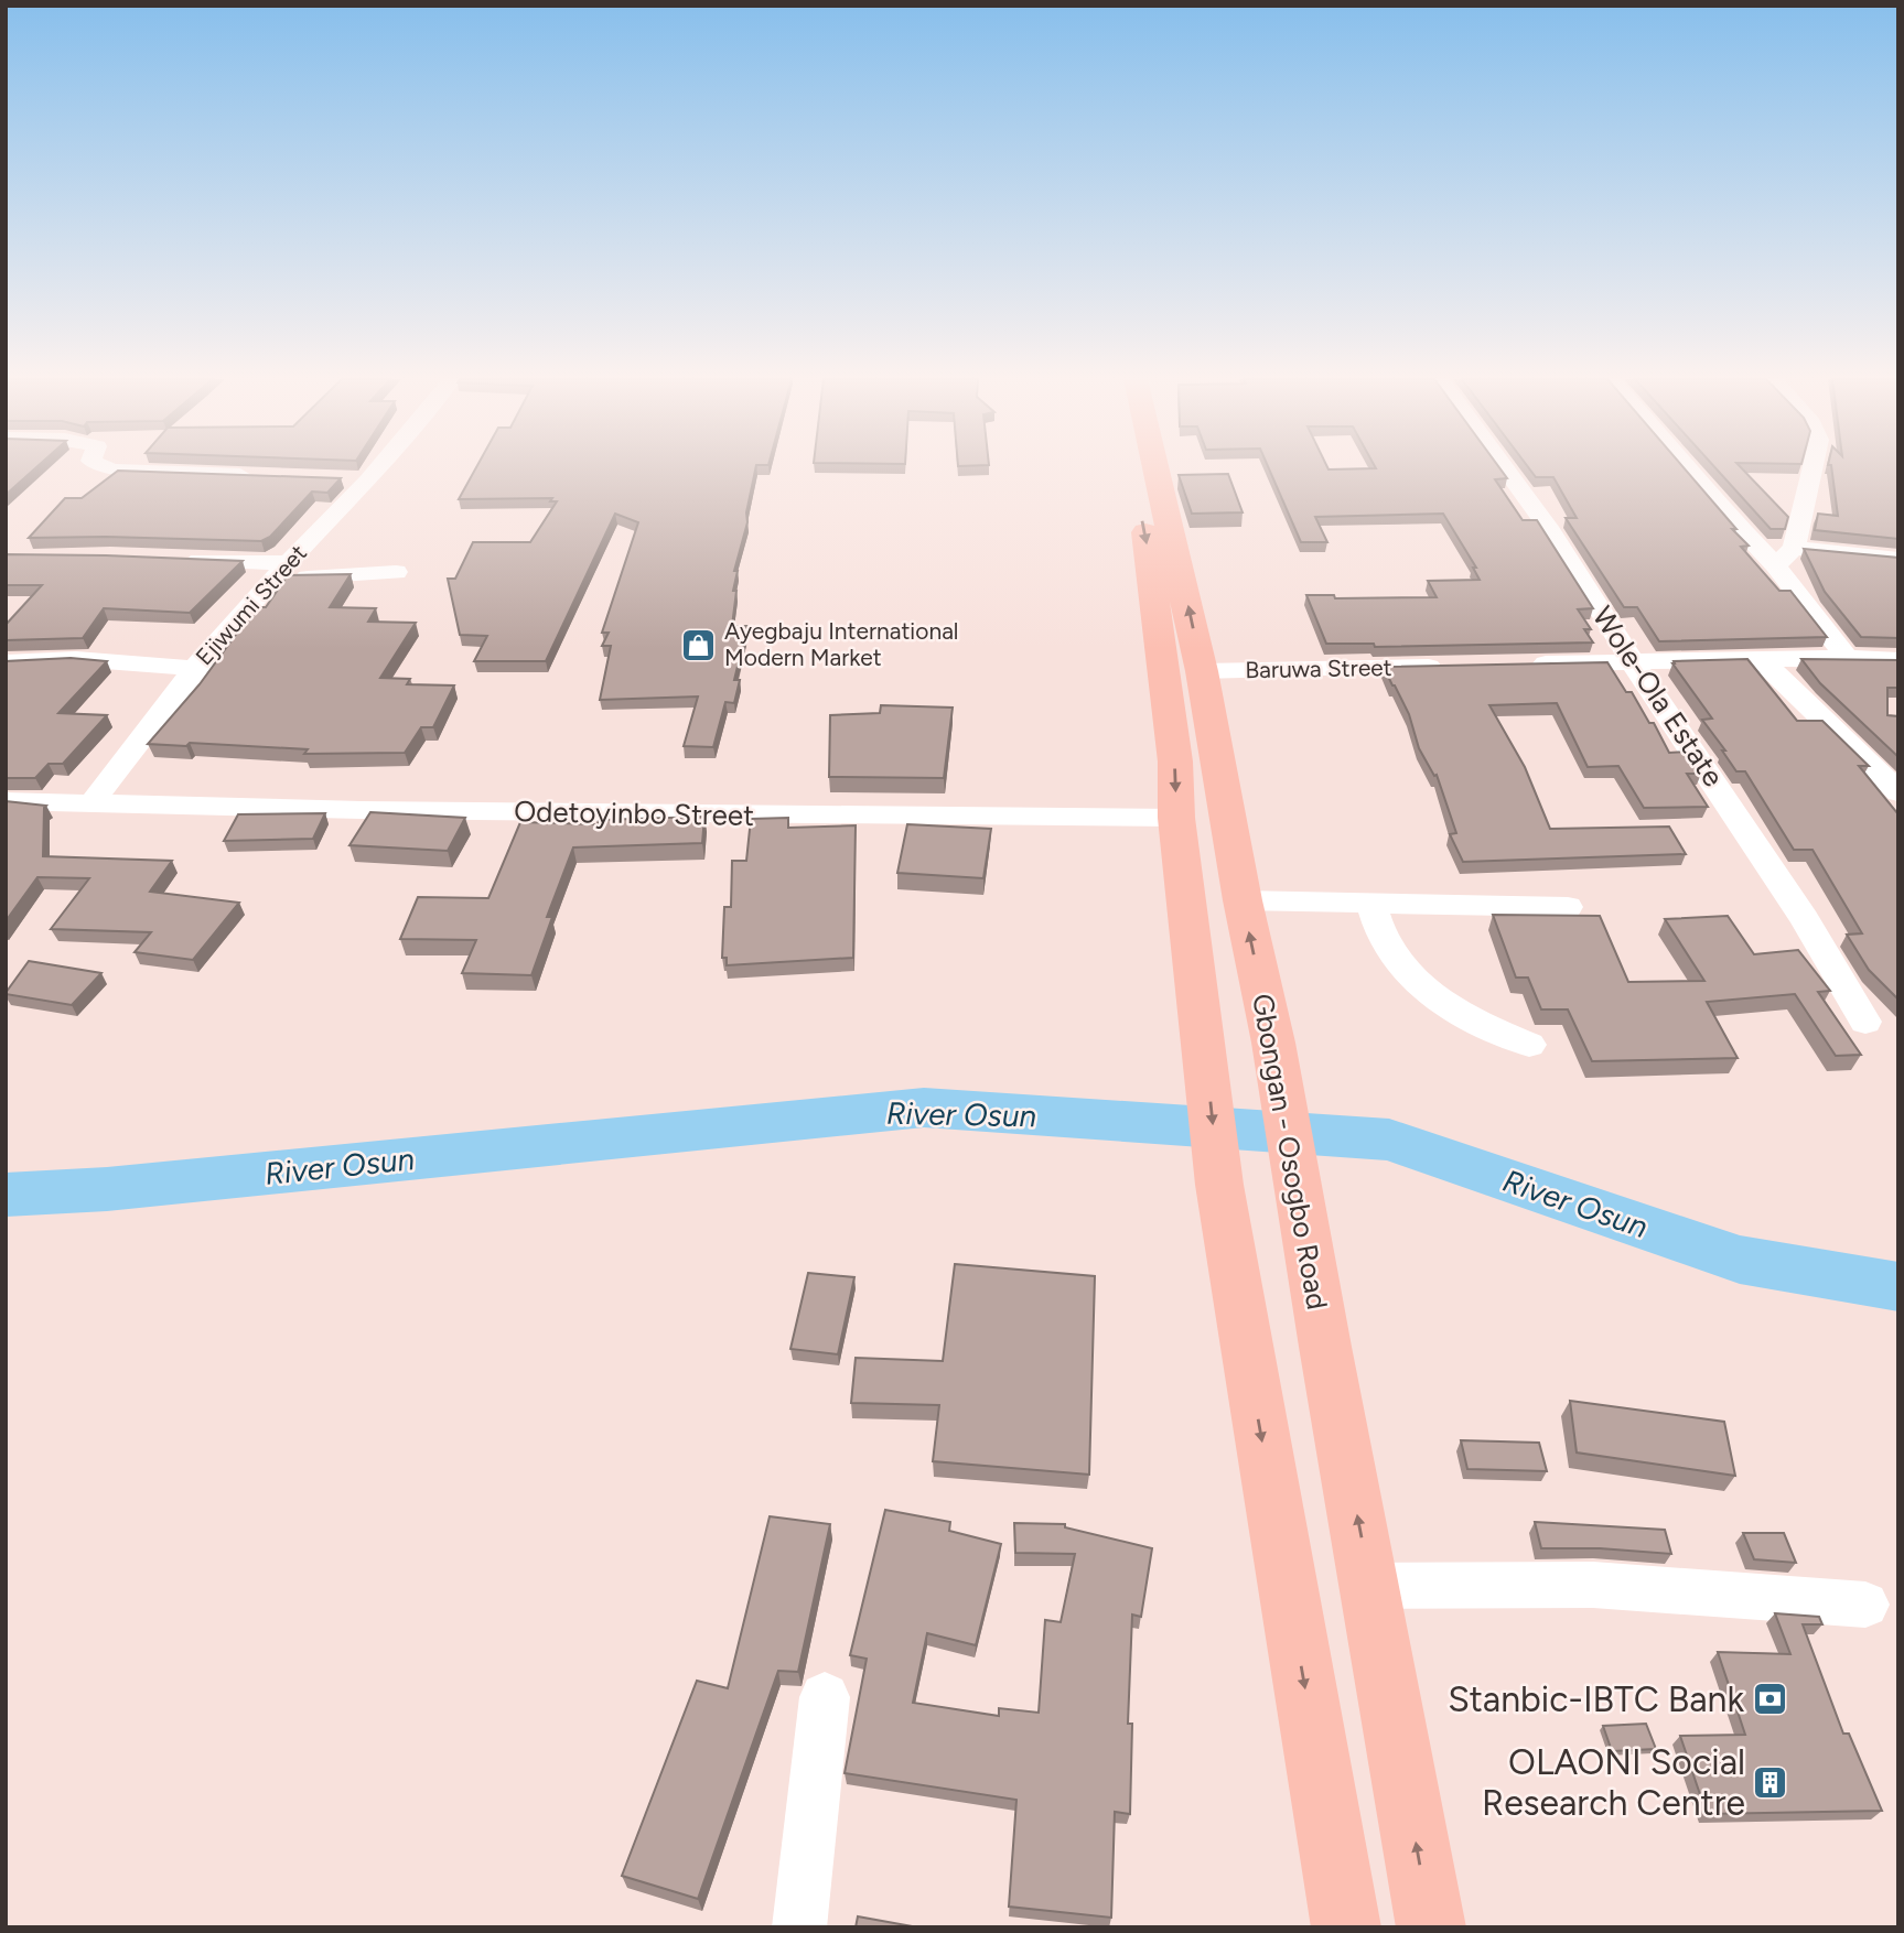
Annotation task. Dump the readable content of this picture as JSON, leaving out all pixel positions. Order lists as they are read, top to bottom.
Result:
{
  "streets": {
    "main road": ["Gbongan - Osogbo Road"],
    "street": [
      "Ejiwumi Street",
      "Baruwa Street",
      "Wole-Ola Estate",
      "Odetoyinbo Street"
    ]
  },
  "crossings": [
    ["Ejiwumi Street", "Odetoyinbo Street"],
    ["Baruwa Street", "Gbongan - Osogbo Road"]
  ],
  "water": ["River Osun"],
  "places": {
    "shop": ["Ayegbaju International Modern Market"],
    "bank": ["Stanbic-IBTC Bank"],
    "building": ["OLAONI Social Research Centre"]
  }
}
